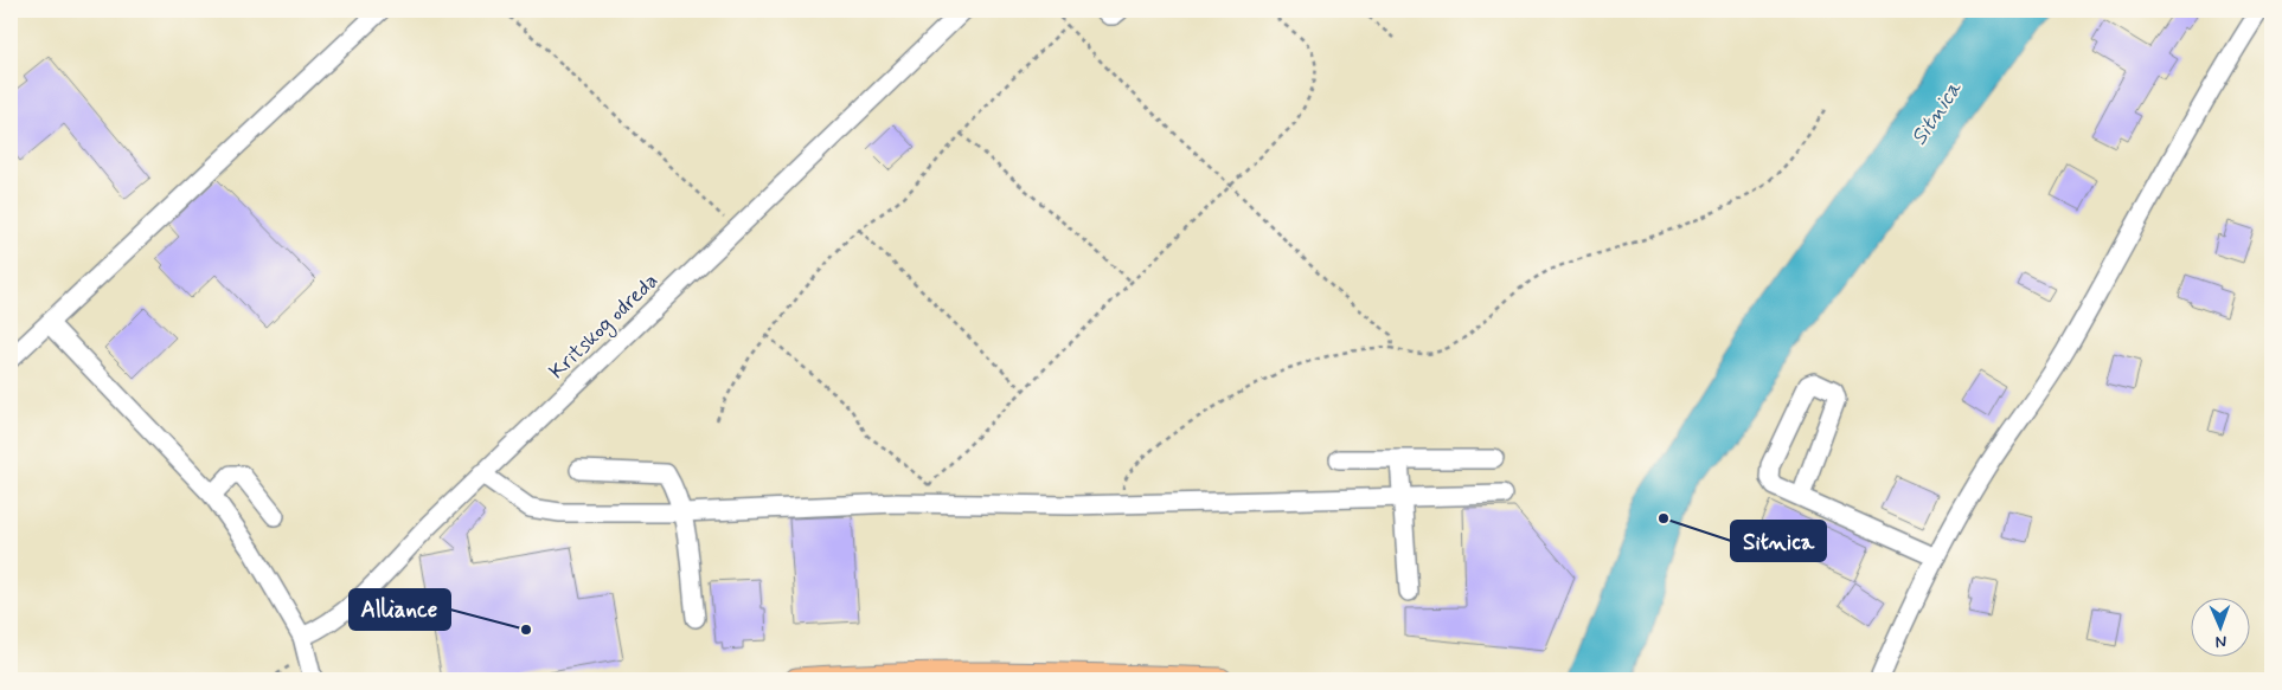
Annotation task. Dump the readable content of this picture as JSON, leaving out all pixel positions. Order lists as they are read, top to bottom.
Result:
{
  "streets": {
    "street": ["Kritskog odreda"]
  },
  "water": ["Sitnica"],
  "places": ["Sitnica", "Alliance"],
  "north": "bottom"
}
